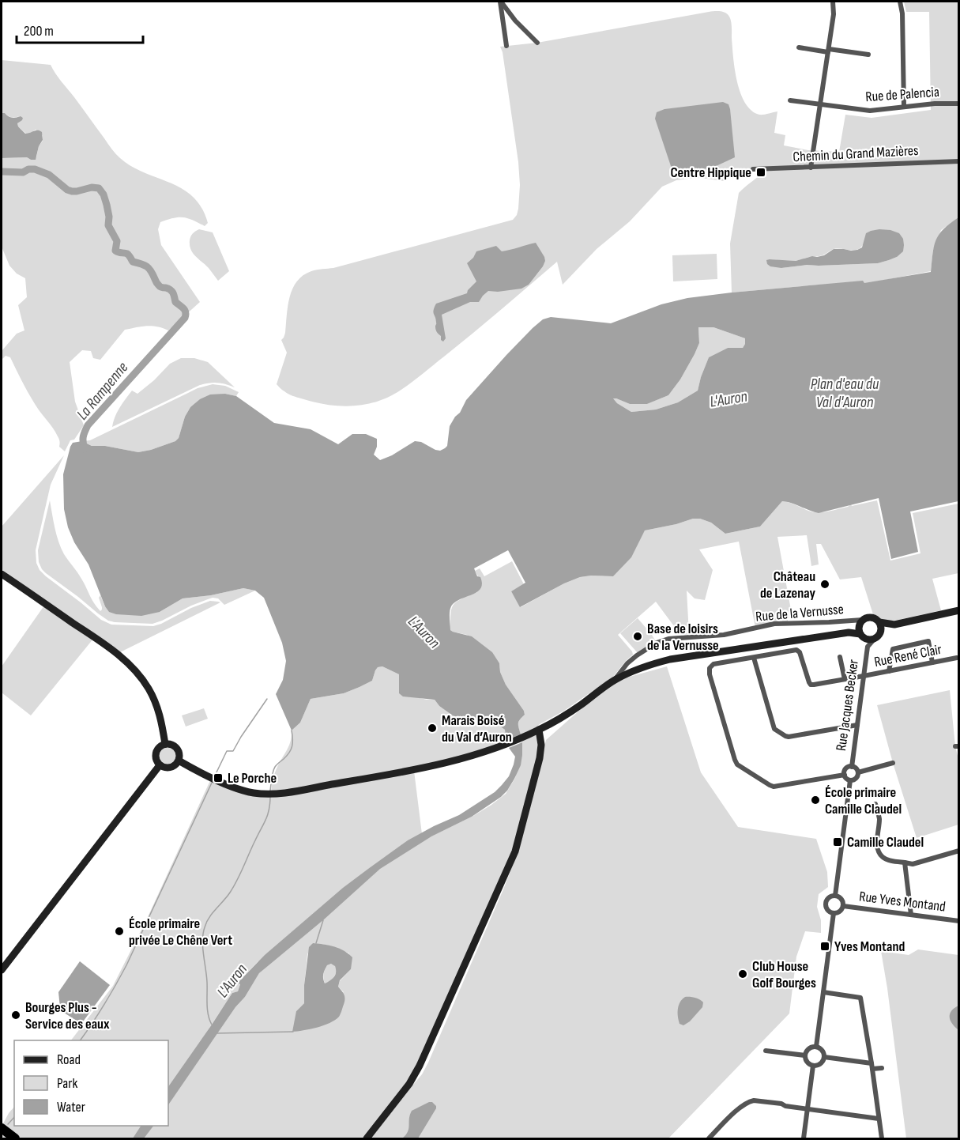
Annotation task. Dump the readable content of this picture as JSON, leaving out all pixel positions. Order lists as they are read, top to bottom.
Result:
{
  "streets": {
    "street": [
      "Rue de Palencia",
      "Chemin du Grand Mazières",
      "Rue de la Vernusse",
      "Rue René Clair",
      "Rue Jacques Becker",
      "Rue Yves Montand"
    ]
  },
  "crossings": [
    ["Rue de la Vernusse", "Rue Jacques Becker"],
    ["Rue René Clair", "Rue Jacques Becker"]
  ],
  "water": ["Plan d'eau du Val d'Auron", "La Rampenne", "L'Auron"],
  "places": {
    "transit": [
      "Centre Hippique",
      "Le Porche",
      "Camille Claudel",
      "Yves Montand"
    ],
    "other": [
      "Château de Lazenay",
      "Base de loisirs de la Vernusse",
      "Marais Boisé du Val d’Auron",
      "École primaire Camille Claudel",
      "École primaire privée Le Chêne Vert",
      "Club House Golf Bourges",
      "Bourges Plus - Service des eaux"
    ]
  },
  "legend": ["Road", "Park", "Water"],
  "scale_bar": "200 m"
}
